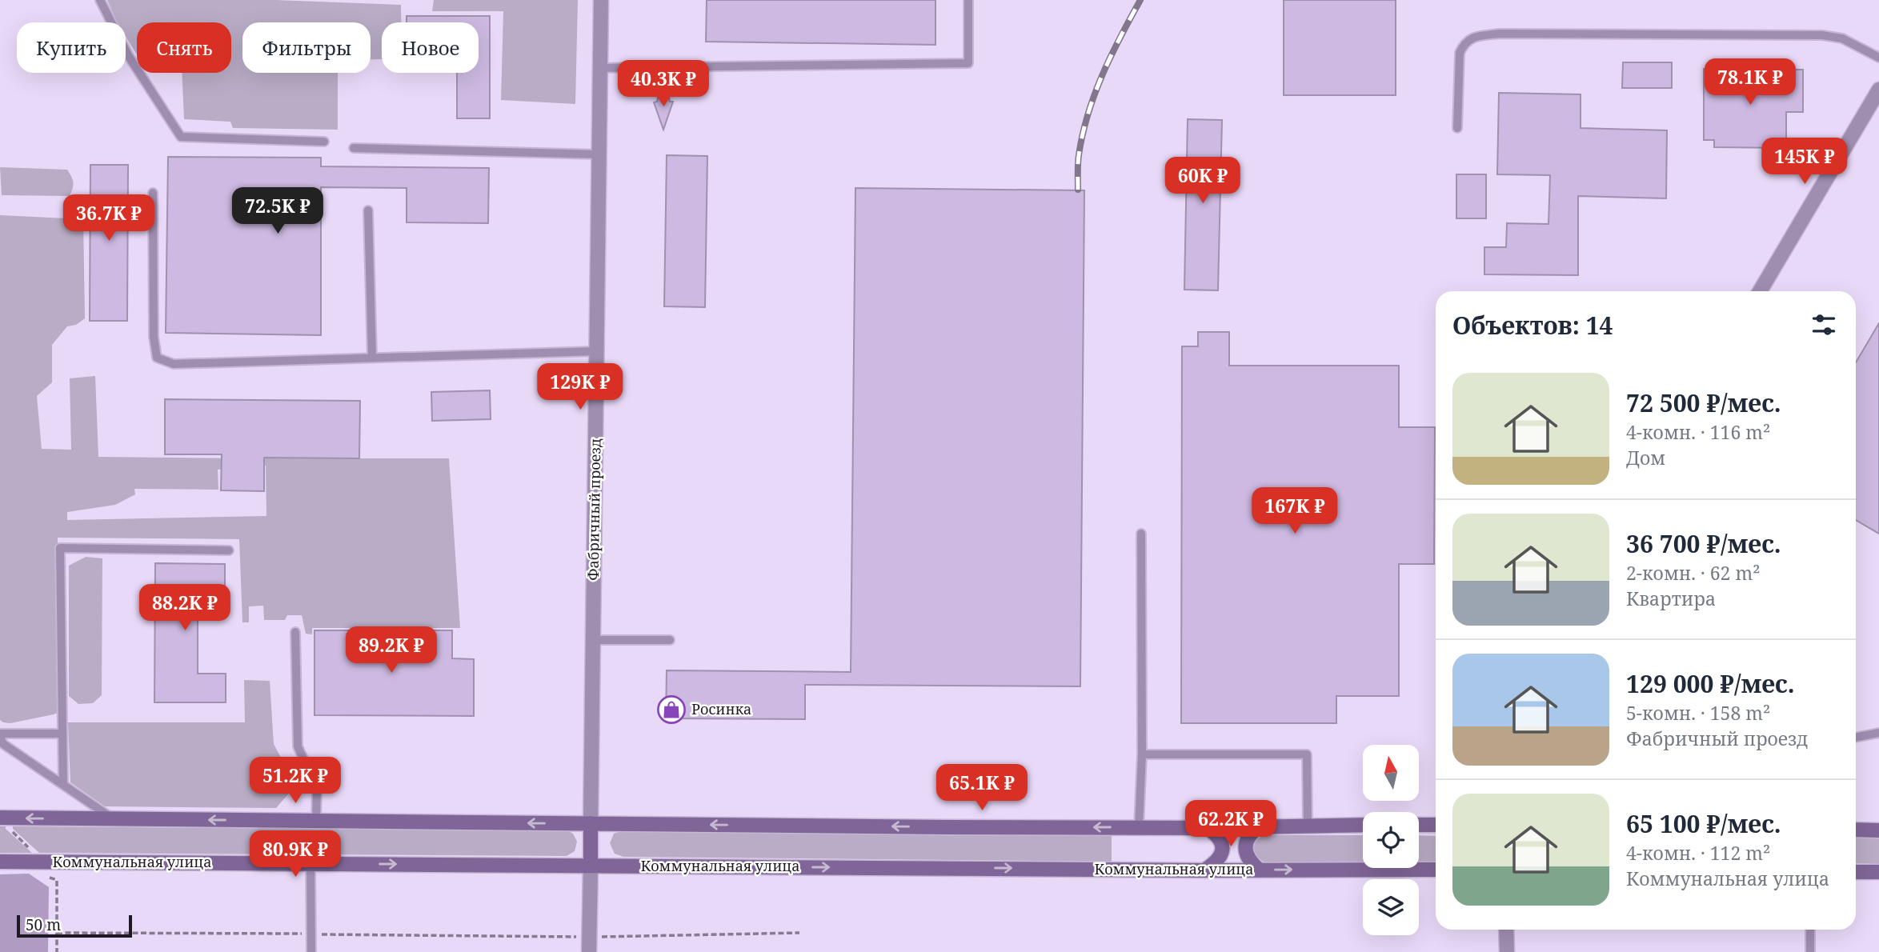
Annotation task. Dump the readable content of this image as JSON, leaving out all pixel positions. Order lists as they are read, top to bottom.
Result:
{
  "streets": {
    "main road": ["Фабричный проезд", "Коммунальная улица"]
  },
  "crossings": [
    ["Фабричный проезд", "Коммунальная улица"]
  ],
  "places": {
    "shop": ["Росинка"]
  },
  "scale_bar": "50 m",
  "north": "top",
  "page": {
    "chip": [
      "Купить",
      "Снять",
      "Фильтры",
      "Новое"
    ],
    "price": [
      "78.1K ₽",
      "40.3K ₽",
      "145K ₽",
      "60K ₽",
      "72.5K ₽",
      "36.7K ₽",
      "129K ₽",
      "167K ₽",
      "88.2K ₽",
      "89.2K ₽",
      "51.2K ₽",
      "65.1K ₽",
      "62.2K ₽",
      "80.9K ₽"
    ],
    "heading": "Объектов: 14",
    "list": [
      {
        "name": "72 500 ₽/мес.",
        "note": "4-комн. · 116 m² · Дом"
      },
      {
        "name": "36 700 ₽/мес.",
        "note": "2-комн. · 62 m² · Квартира"
      },
      {
        "name": "129 000 ₽/мес.",
        "note": "5-комн. · 158 m² · Фабричный проезд"
      },
      {
        "name": "65 100 ₽/мес.",
        "note": "4-комн. · 112 m² · Коммунальная улица"
      }
    ],
    "scale": "50 m"
  }
}
